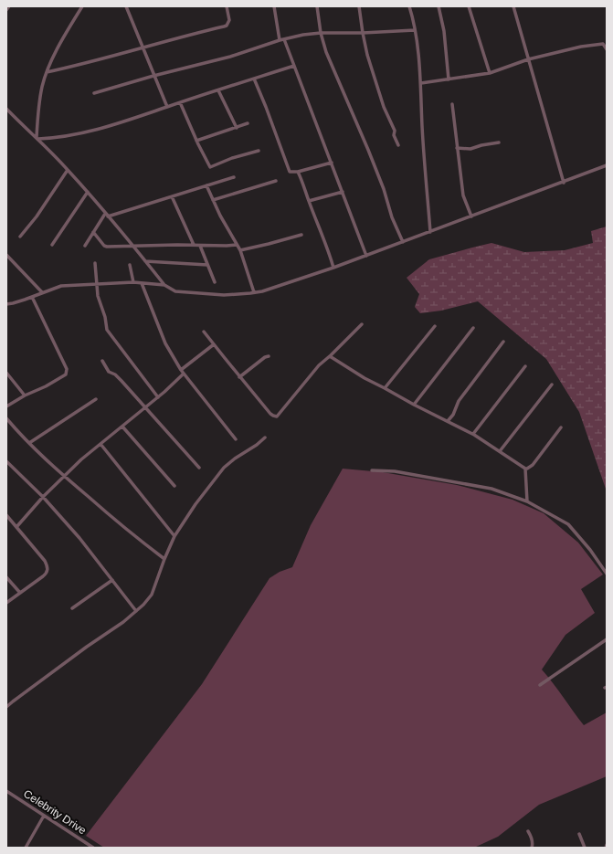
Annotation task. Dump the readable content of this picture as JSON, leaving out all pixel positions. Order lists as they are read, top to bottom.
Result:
{
  "streets": {
    "street": ["Celebrity Drive"]
  }
}
